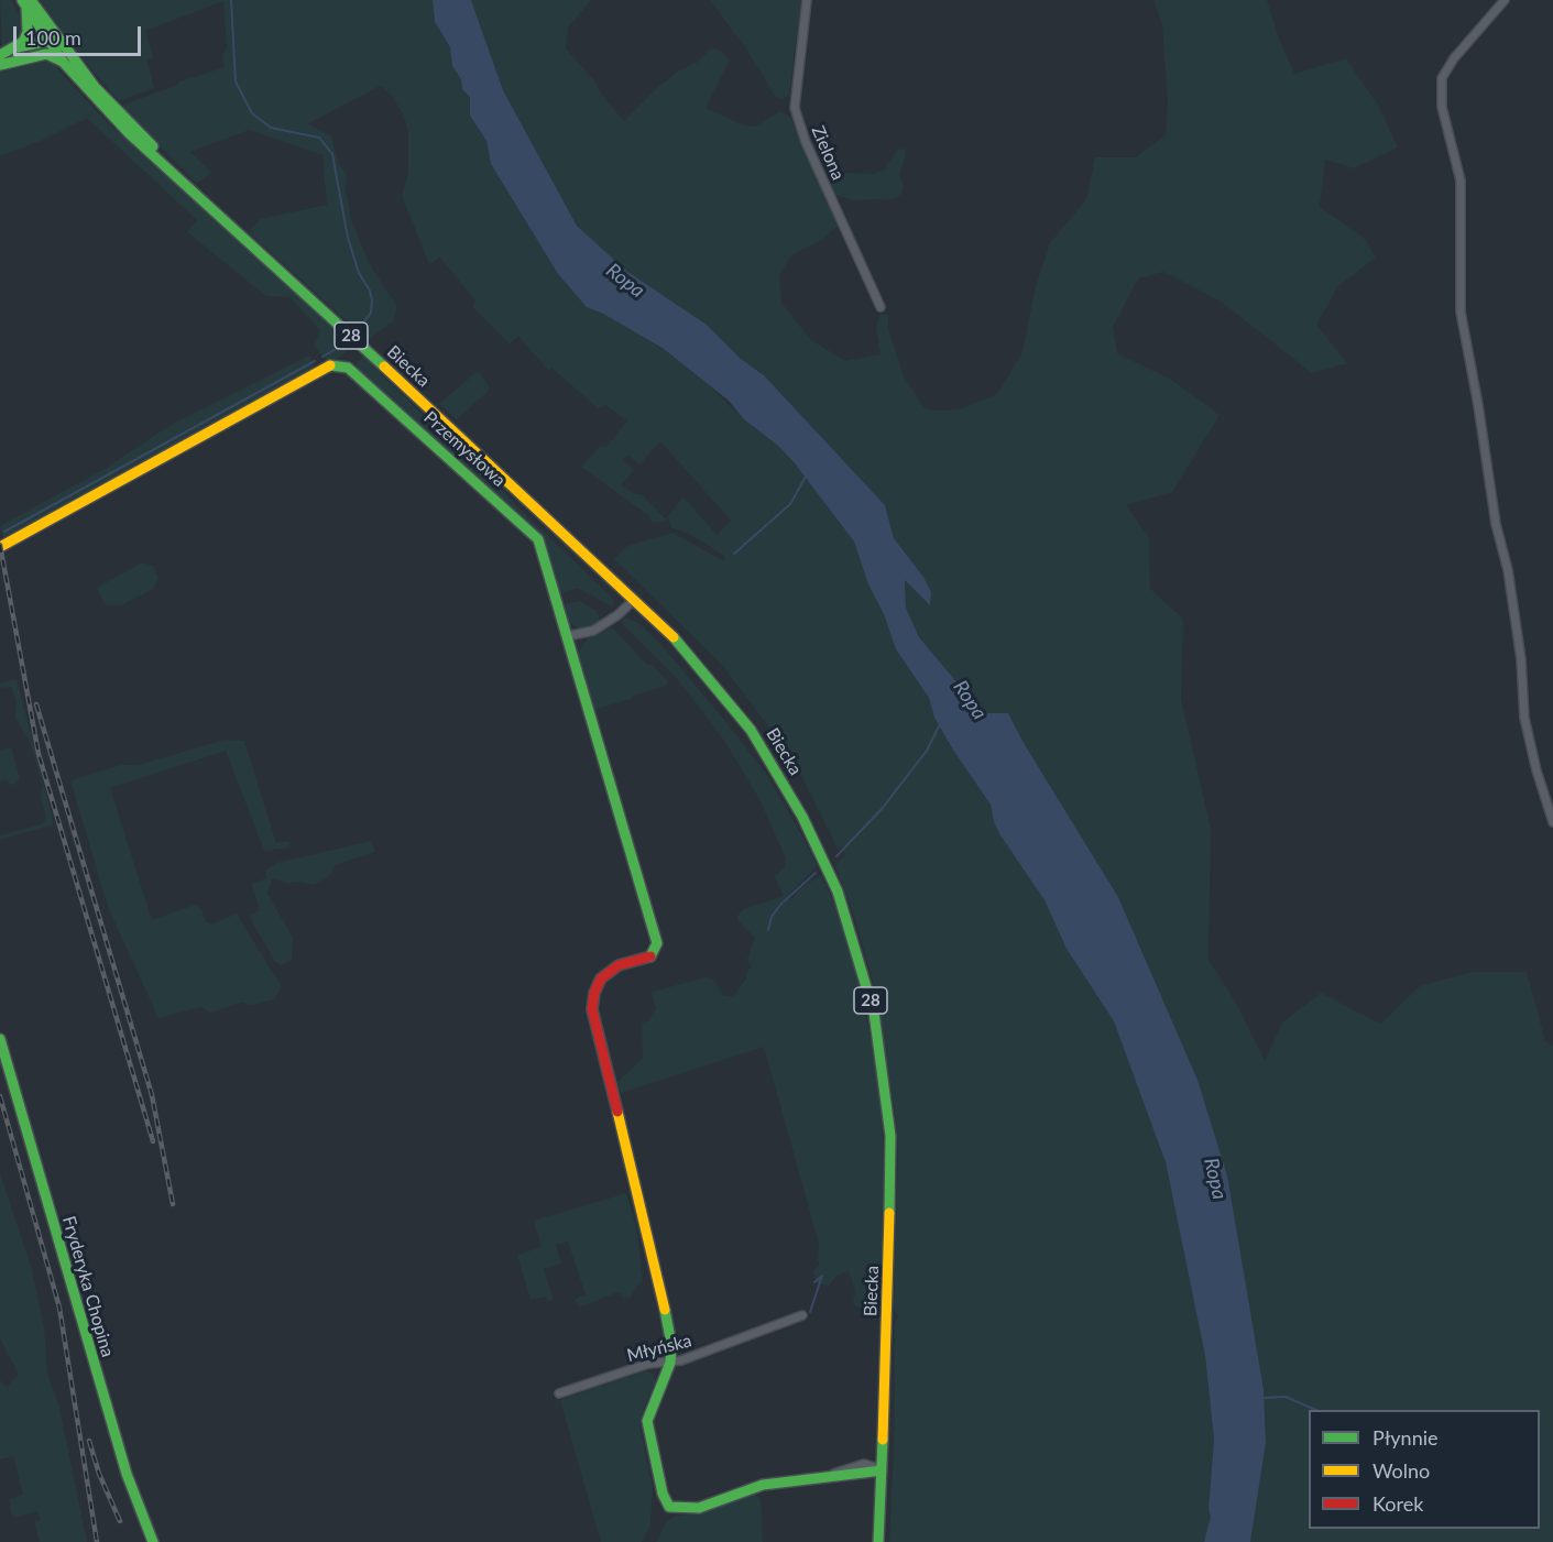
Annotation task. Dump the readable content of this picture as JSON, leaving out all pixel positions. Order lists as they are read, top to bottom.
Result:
{
  "streets": {
    "street": [
      "Zielona",
      "28",
      "Biecka",
      "Przemysłowa",
      "Fryderyka Chopina",
      "Młyńska"
    ]
  },
  "crossings": [
    ["Przemysłowa", "Młyńska"]
  ],
  "water": ["Ropa"],
  "legend": ["Płynnie", "Wolno", "Korek"],
  "scale_bar": "100 m"
}
